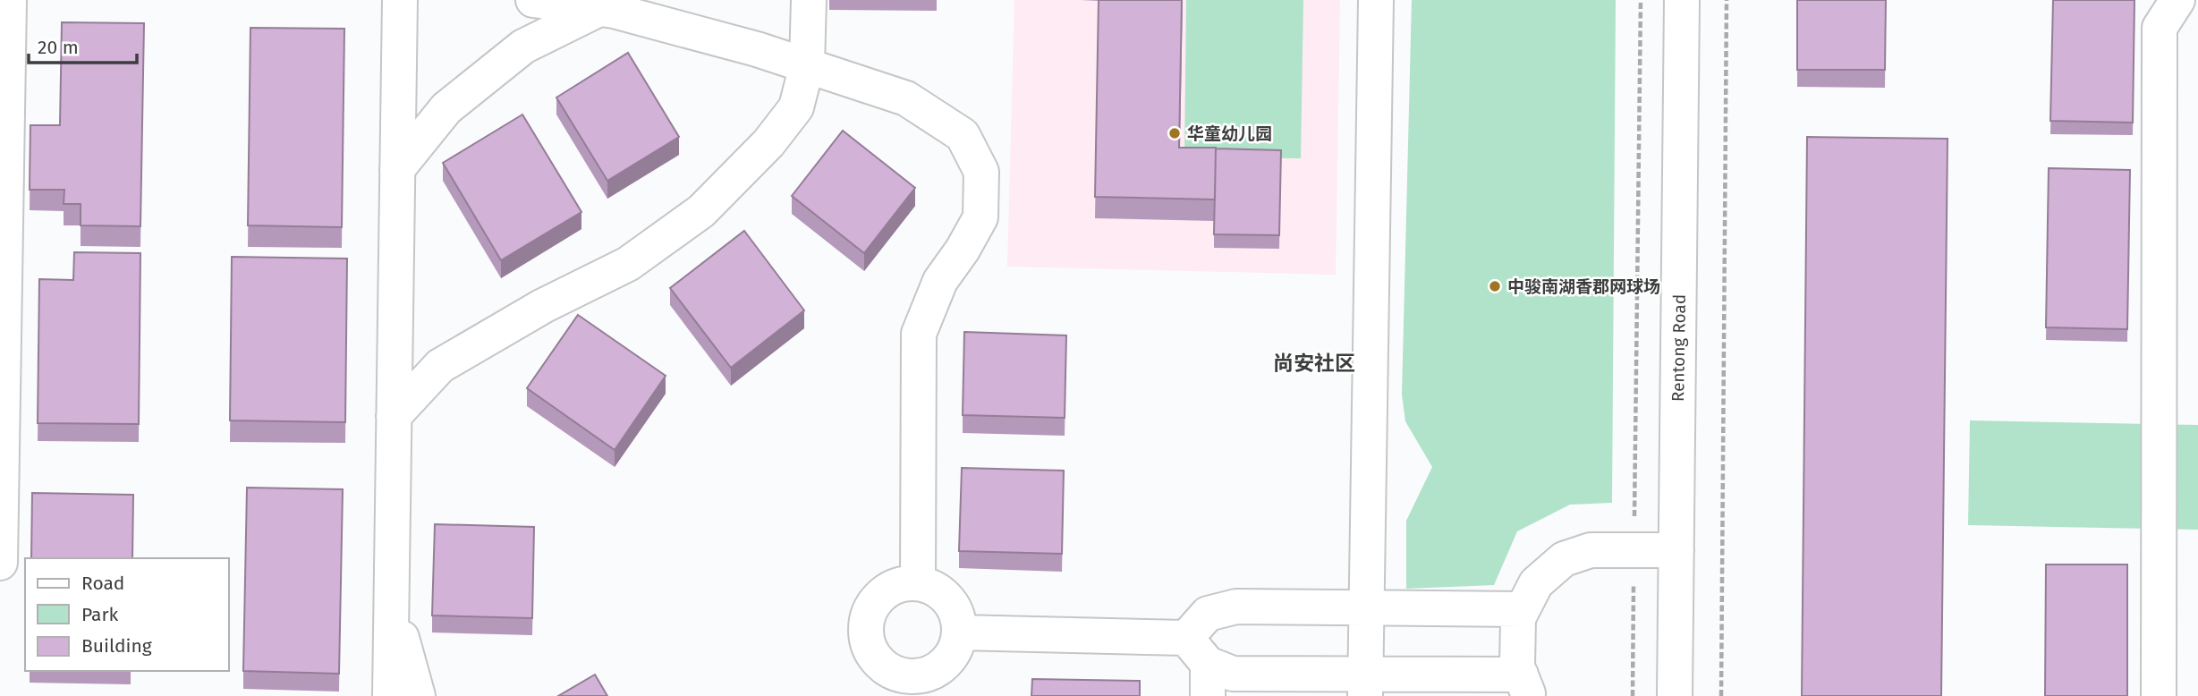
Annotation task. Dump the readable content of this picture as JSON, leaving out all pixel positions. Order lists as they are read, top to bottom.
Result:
{
  "streets": {
    "street": ["Rentong Road"]
  },
  "districts": ["尚安社区"],
  "places": ["华童幼儿园", "中骏南湖香郡网球场"],
  "legend": ["Road", "Park", "Building"],
  "scale_bar": "20 m"
}
